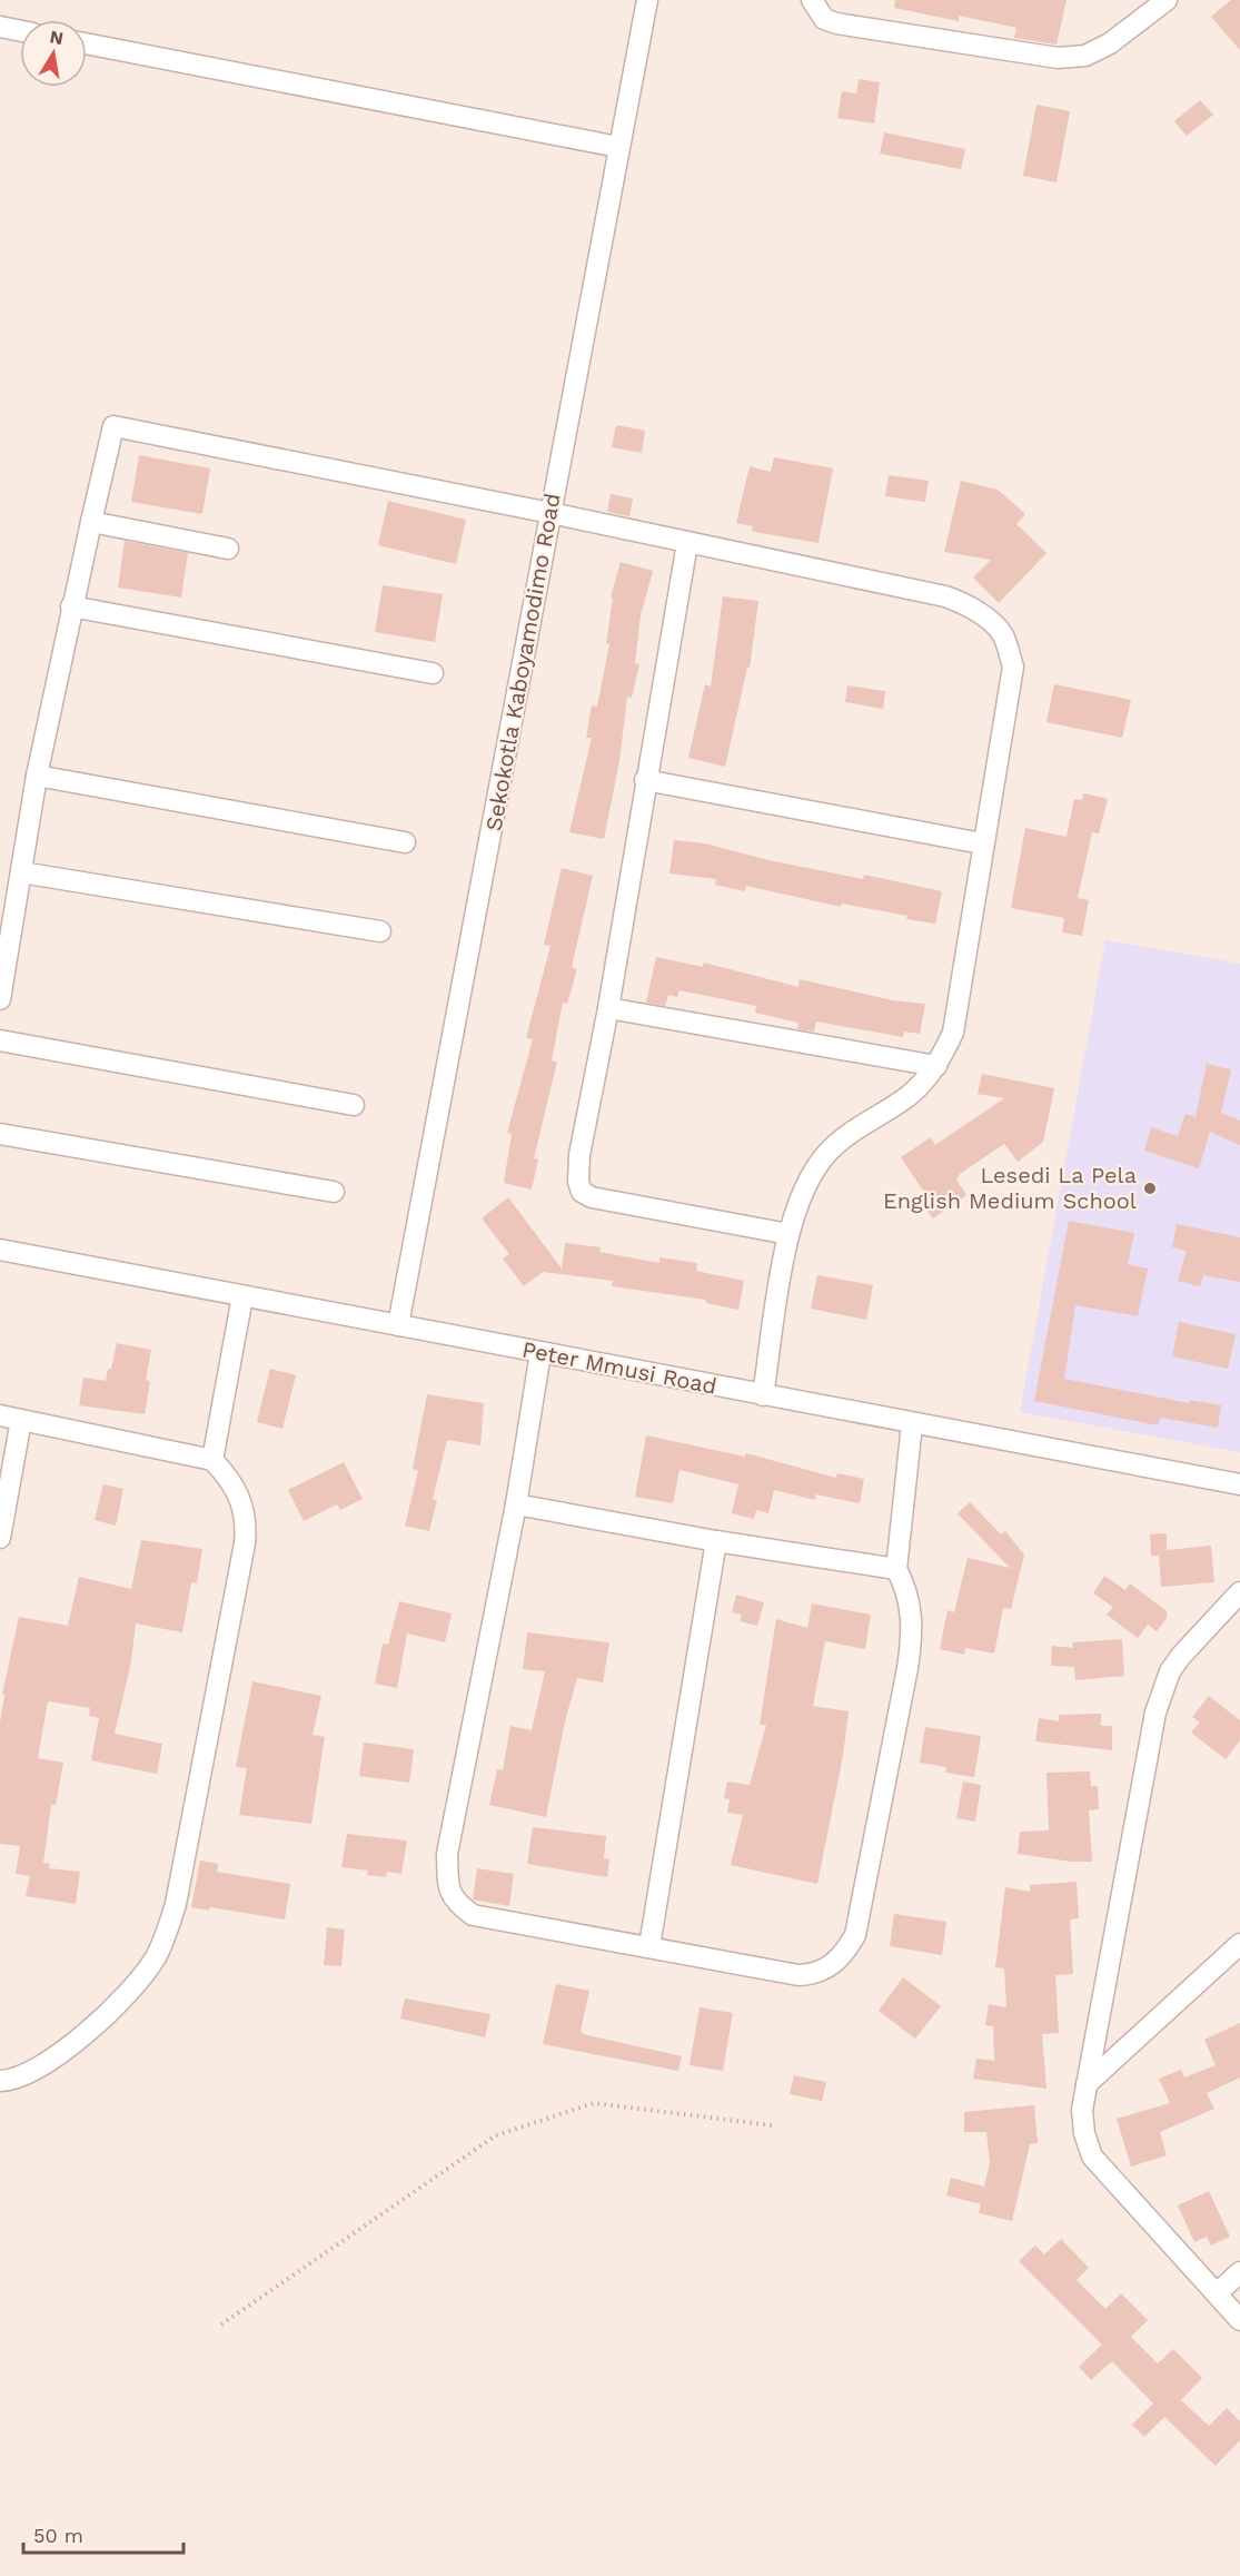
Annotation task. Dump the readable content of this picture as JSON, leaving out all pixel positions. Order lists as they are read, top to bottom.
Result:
{
  "streets": {
    "street": ["Sekokotla Kaboyamodimo Road", "Peter Mmusi Road"]
  },
  "crossings": [
    ["Sekokotla Kaboyamodimo Road", "Peter Mmusi Road"]
  ],
  "places": ["Lesedi La Pela English Medium School"],
  "scale_bar": "50 m",
  "north": "top"
}
